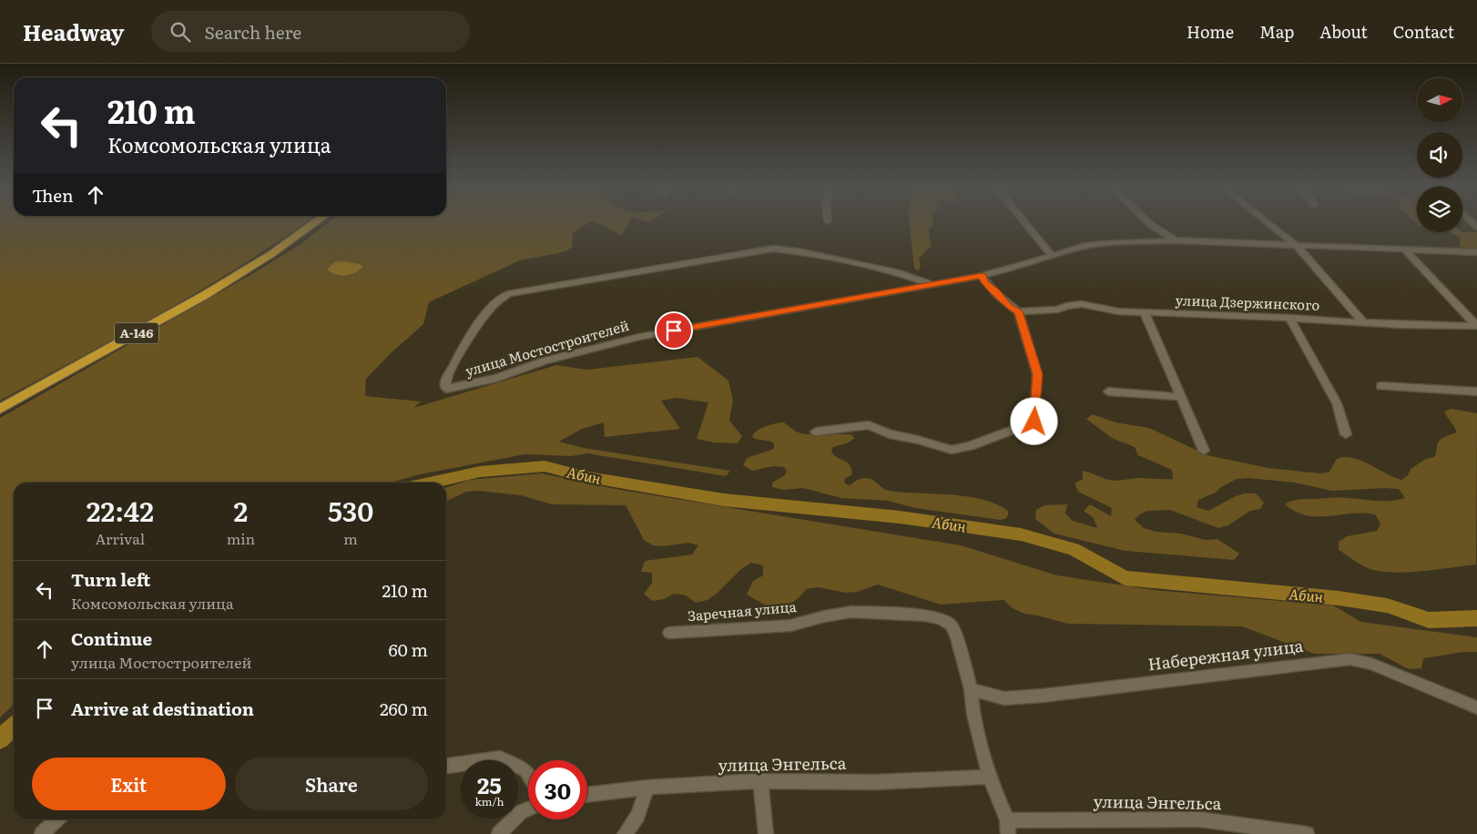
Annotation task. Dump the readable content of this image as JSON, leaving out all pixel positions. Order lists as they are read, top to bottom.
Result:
{
  "streets": {
    "highway": ["А-146"],
    "street": [
      "улица Дзержинского",
      "улица Мостостроителей",
      "Заречная улица",
      "Набережная улица",
      "улица Энгельса"
    ]
  },
  "crossings": [
    ["Заречная улица", "Набережная улица"]
  ],
  "water": ["Абин"],
  "north": "right",
  "page": {
    "header": "Headway",
    "search": "Search here",
    "nav": [
      "Home",
      "Map",
      "About",
      "Contact"
    ],
    "turn": ["210 m", "Комсомольская улица"],
    "then": "Then",
    "eta": [
      "22:42",
      "Arrival",
      "2",
      "min",
      "530",
      "m"
    ],
    "list": [
      {
        "name": "Turn left",
        "note": "Комсомольская улица",
        "value": "210 m"
      },
      {
        "name": "Continue",
        "note": "улица Мостостроителей",
        "value": "60 m"
      },
      {
        "name": "Arrive at destination",
        "value": "260 m"
      }
    ],
    "buttons": ["Exit", "Share"],
    "speed": "25 km/h",
    "limit": "30"
  }
}
